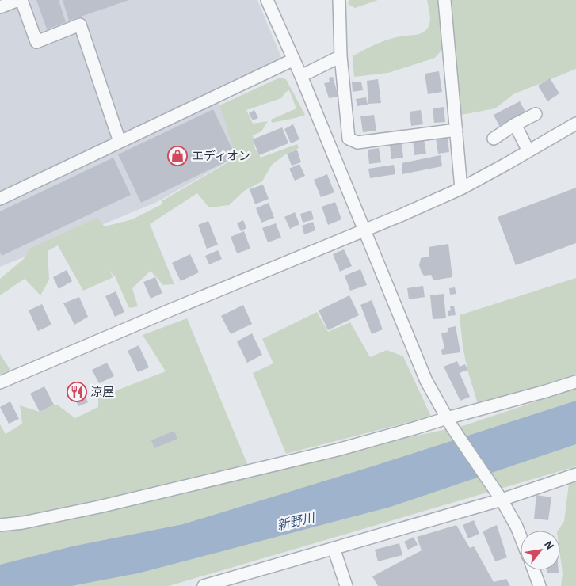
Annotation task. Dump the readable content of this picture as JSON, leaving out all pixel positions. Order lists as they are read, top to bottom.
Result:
{
  "water": ["新野川"],
  "places": {
    "shop": ["エディオン"],
    "restaurant": ["涼屋"]
  },
  "north": "top right"
}
